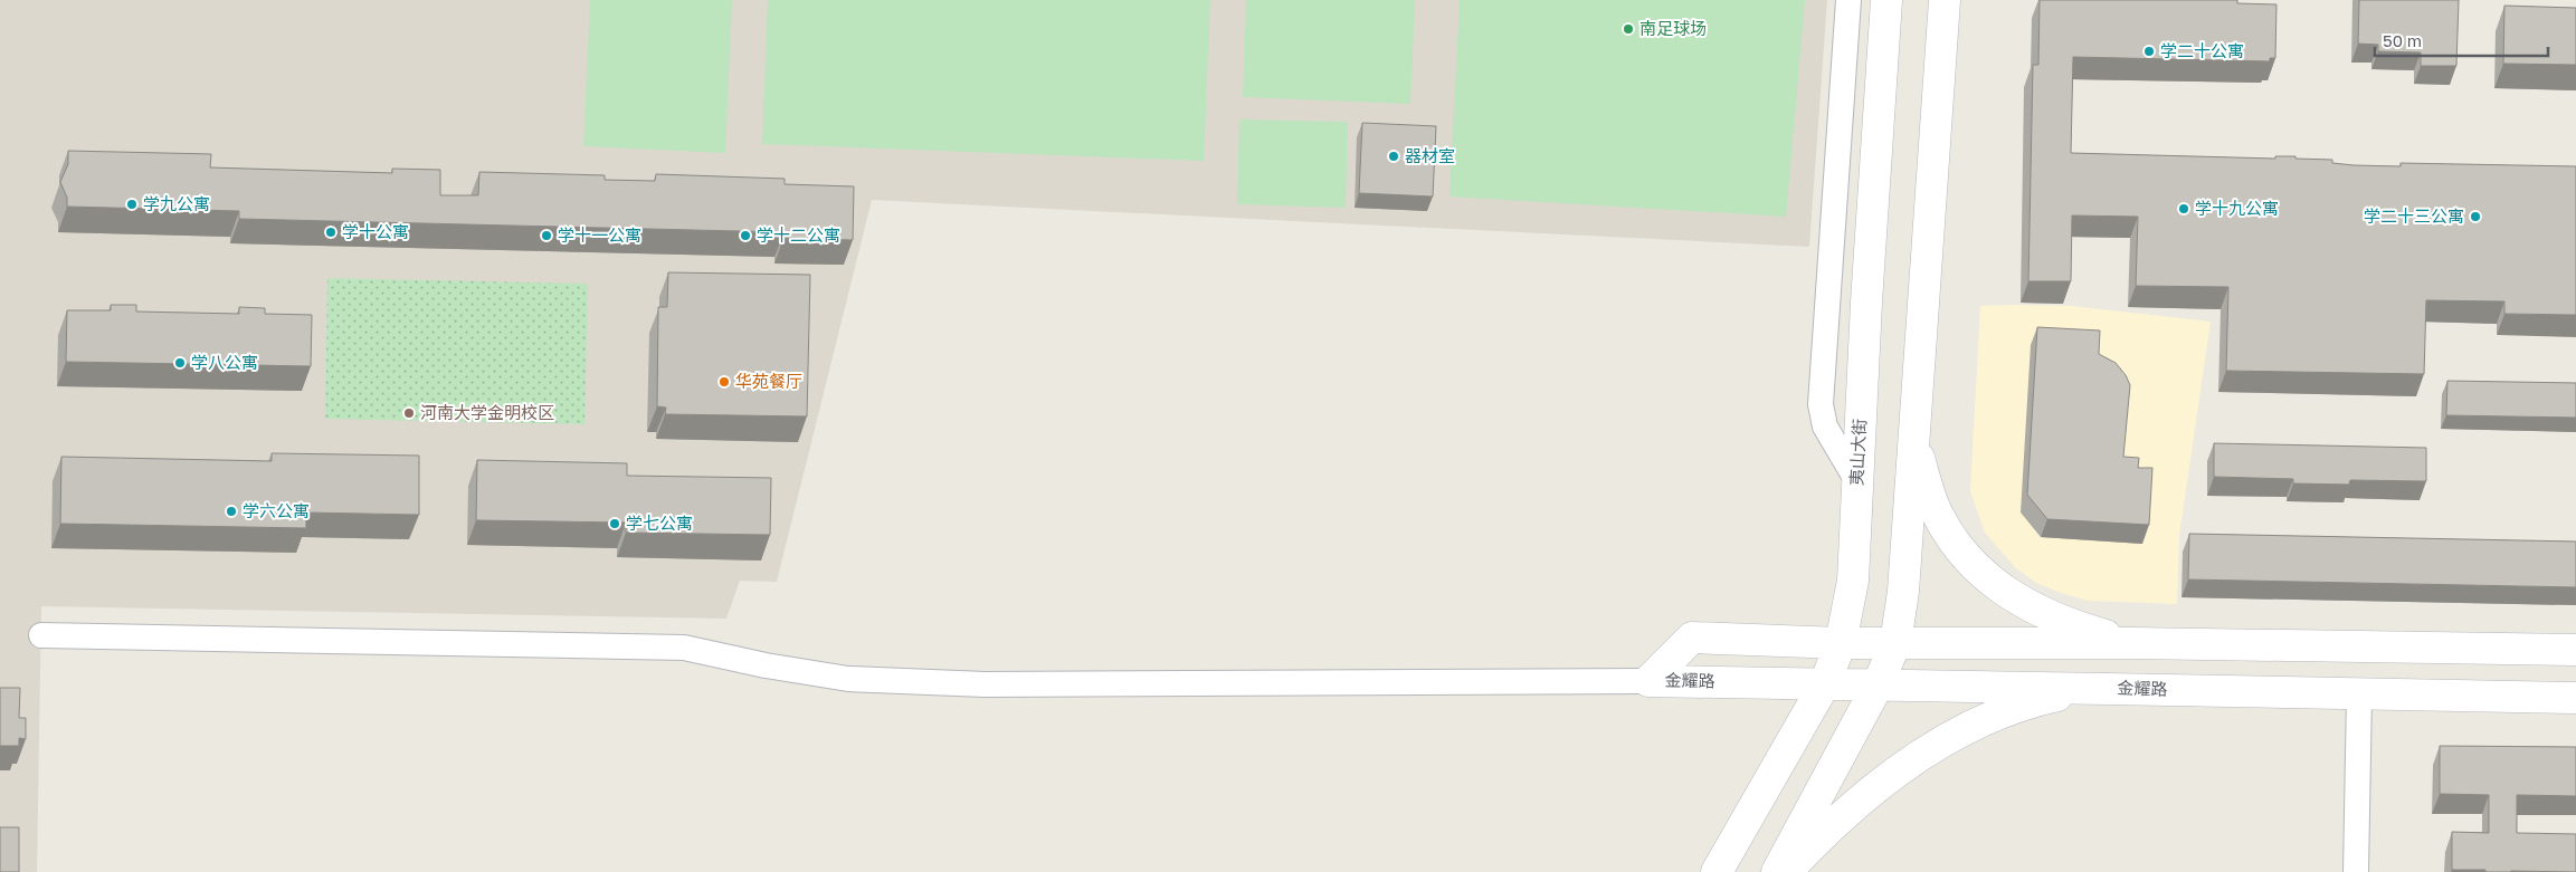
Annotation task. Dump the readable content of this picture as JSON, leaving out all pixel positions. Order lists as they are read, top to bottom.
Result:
{
  "streets": {
    "main road": ["夷山大街", "金耀路"]
  },
  "crossings": [
    ["夷山大街", "金耀路"]
  ],
  "places": [
    "南足球场",
    "学二十公寓",
    "器材室",
    "学九公寓",
    "学十九公寓",
    "学二十三公寓",
    "学十公寓",
    "学十一公寓",
    "学十二公寓",
    "学八公寓",
    "华苑餐厅",
    "河南大学金明校区",
    "学六公寓",
    "学七公寓"
  ],
  "scale_bar": "50 m"
}
